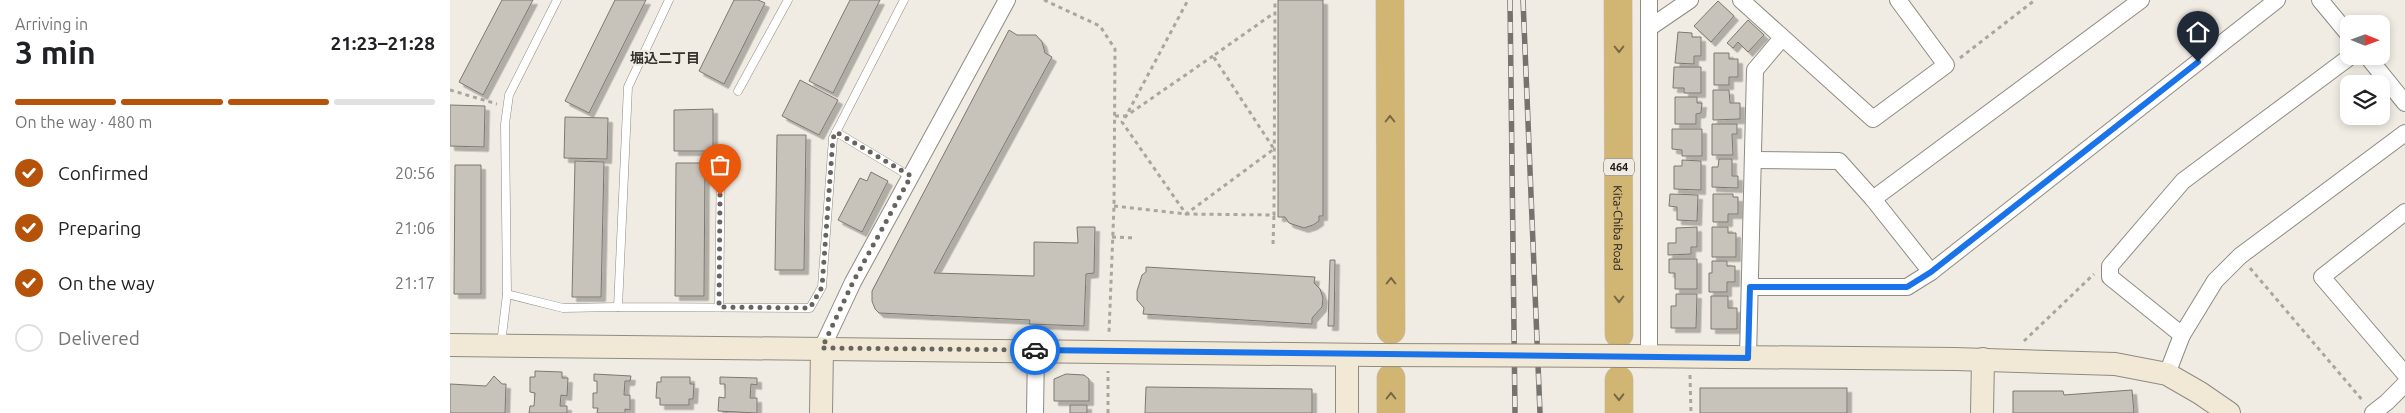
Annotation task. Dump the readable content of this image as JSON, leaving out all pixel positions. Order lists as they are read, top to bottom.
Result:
{
  "streets": {
    "highway": ["464", "Kita-Chiba Road"]
  },
  "districts": ["堀込二丁目"],
  "north": "right",
  "page": {
    "heading": ["3 min", "Arriving in", "21:23–21:28"],
    "bar": "On the way · 480 m",
    "list": [
      ["Confirmed", "20:56"],
      ["Preparing", "21:06"],
      ["On the way", "21:17"],
      "Delivered"
    ]
  }
}
